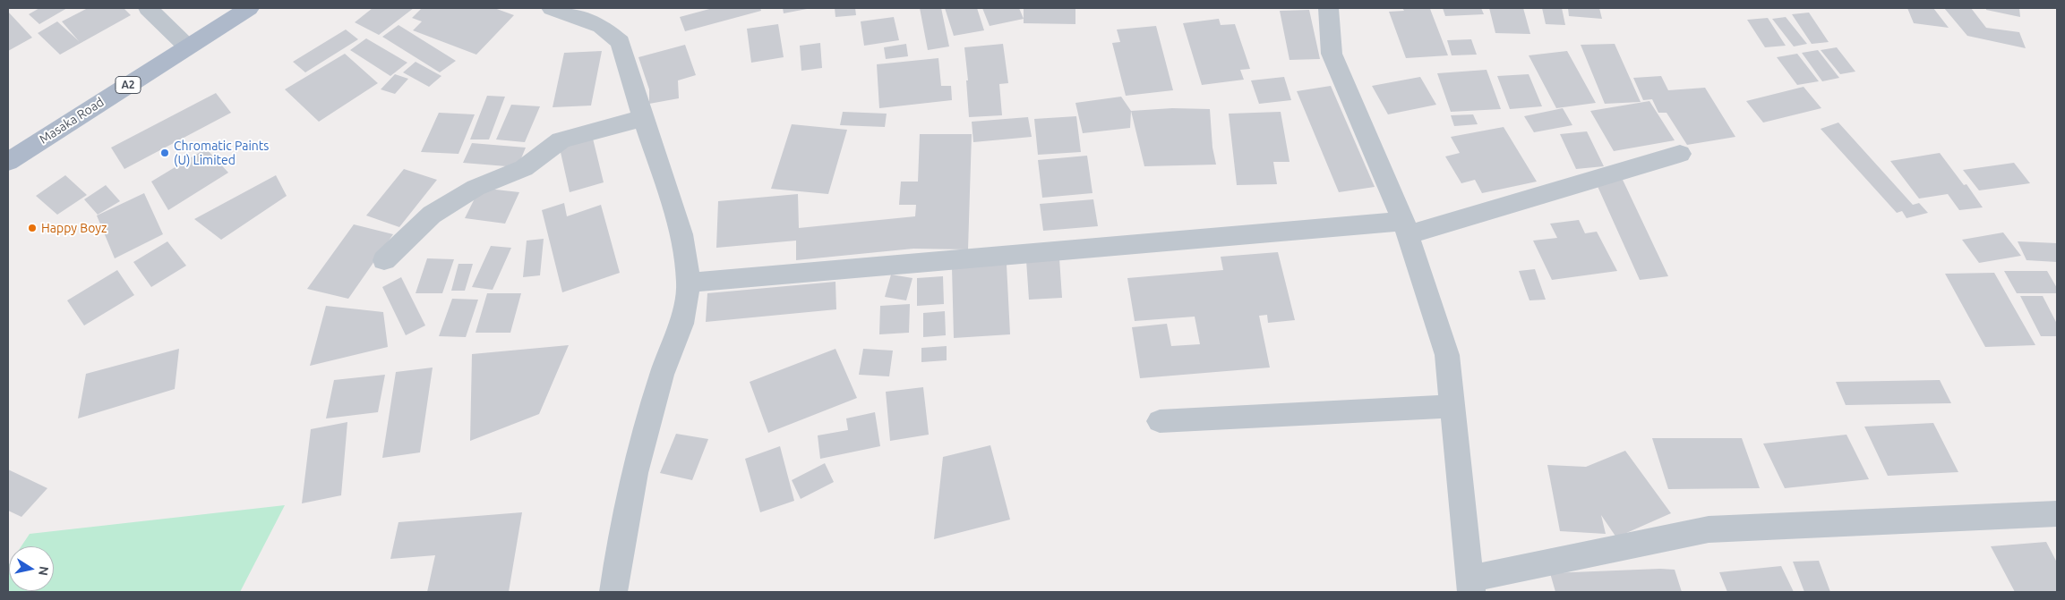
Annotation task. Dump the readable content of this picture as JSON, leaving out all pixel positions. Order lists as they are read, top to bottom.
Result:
{
  "streets": {
    "main road": ["A2", "Masaka Road"]
  },
  "places": ["Chromatic Paints (U) Limited", "Happy Boyz"],
  "north": "right"
}
